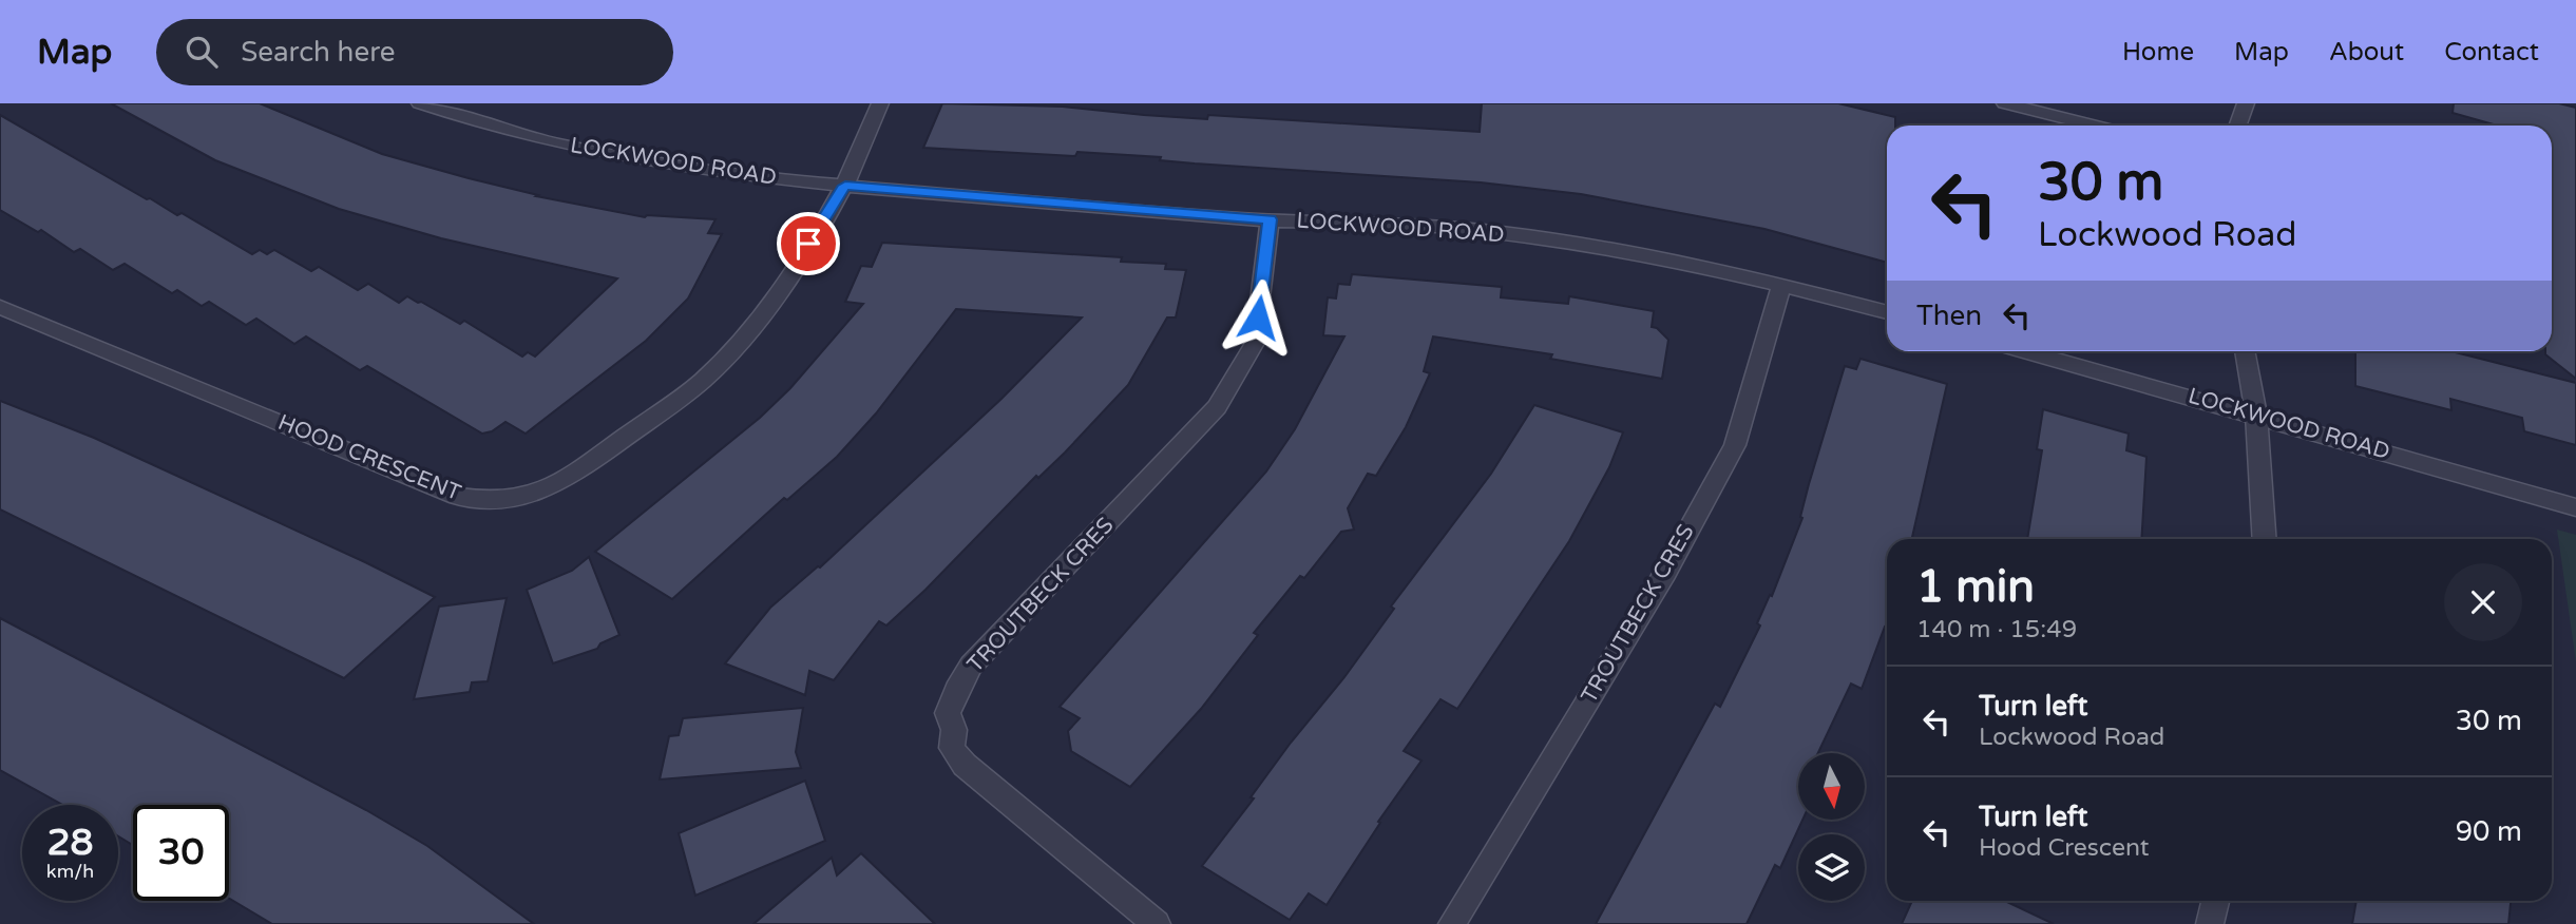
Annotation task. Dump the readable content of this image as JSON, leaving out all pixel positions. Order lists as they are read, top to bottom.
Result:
{
  "streets": {
    "street": ["LOCKWOOD ROAD", "HOOD CRESCENT", "TROUTBECK CRES"]
  },
  "crossings": [
    ["LOCKWOOD ROAD", "HOOD CRESCENT"],
    ["LOCKWOOD ROAD", "TROUTBECK CRES"]
  ],
  "north": "bottom",
  "page": {
    "header": "Map",
    "search": "Search here",
    "nav": [
      "Home",
      "Map",
      "About",
      "Contact"
    ],
    "turn": ["30 m", "Lockwood Road"],
    "then": "Then",
    "heading": ["1 min", "140 m · 15:49"],
    "list": [
      {
        "name": "Turn left",
        "note": "Lockwood Road",
        "value": "30 m"
      },
      {
        "name": "Turn left",
        "note": "Hood Crescent",
        "value": "90 m"
      }
    ],
    "speed": "28 km/h",
    "limit": "30"
  }
}
